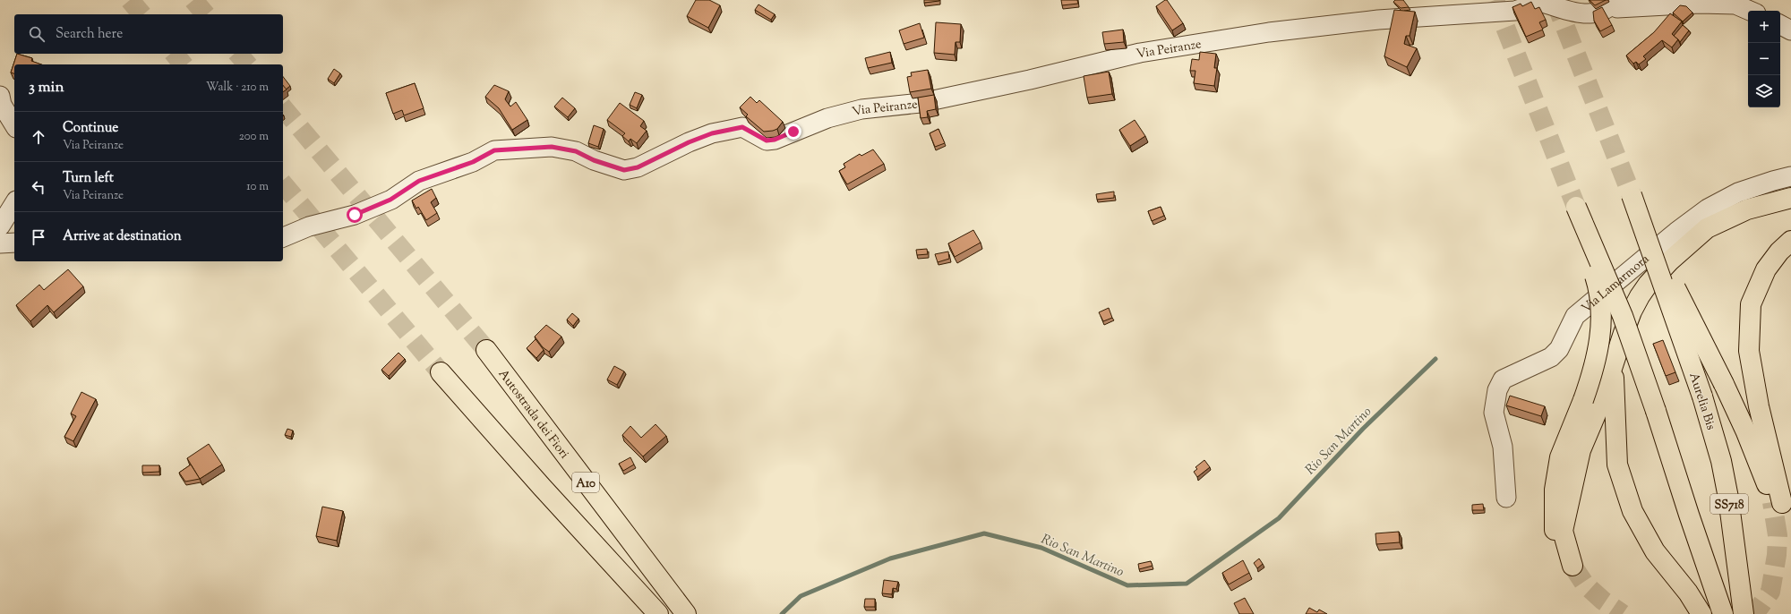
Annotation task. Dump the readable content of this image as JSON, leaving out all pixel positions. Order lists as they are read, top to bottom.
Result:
{
  "streets": {
    "highway": [
      "Aurelia Bis",
      "Autostrada dei Fiori",
      "A10",
      "SS718"
    ],
    "street": ["Via Peiranze", "Via Lamarmora"]
  },
  "water": ["Rio San Martino"],
  "page": {
    "map_buttons": ["+", "−"],
    "search": "Search here",
    "heading": ["3 min", "Walk · 210 m"],
    "list": [
      ["Continue", "Via Peiranze", "200 m"],
      ["Turn left", "Via Peiranze", "10 m"],
      "Arrive at destination"
    ]
  }
}
